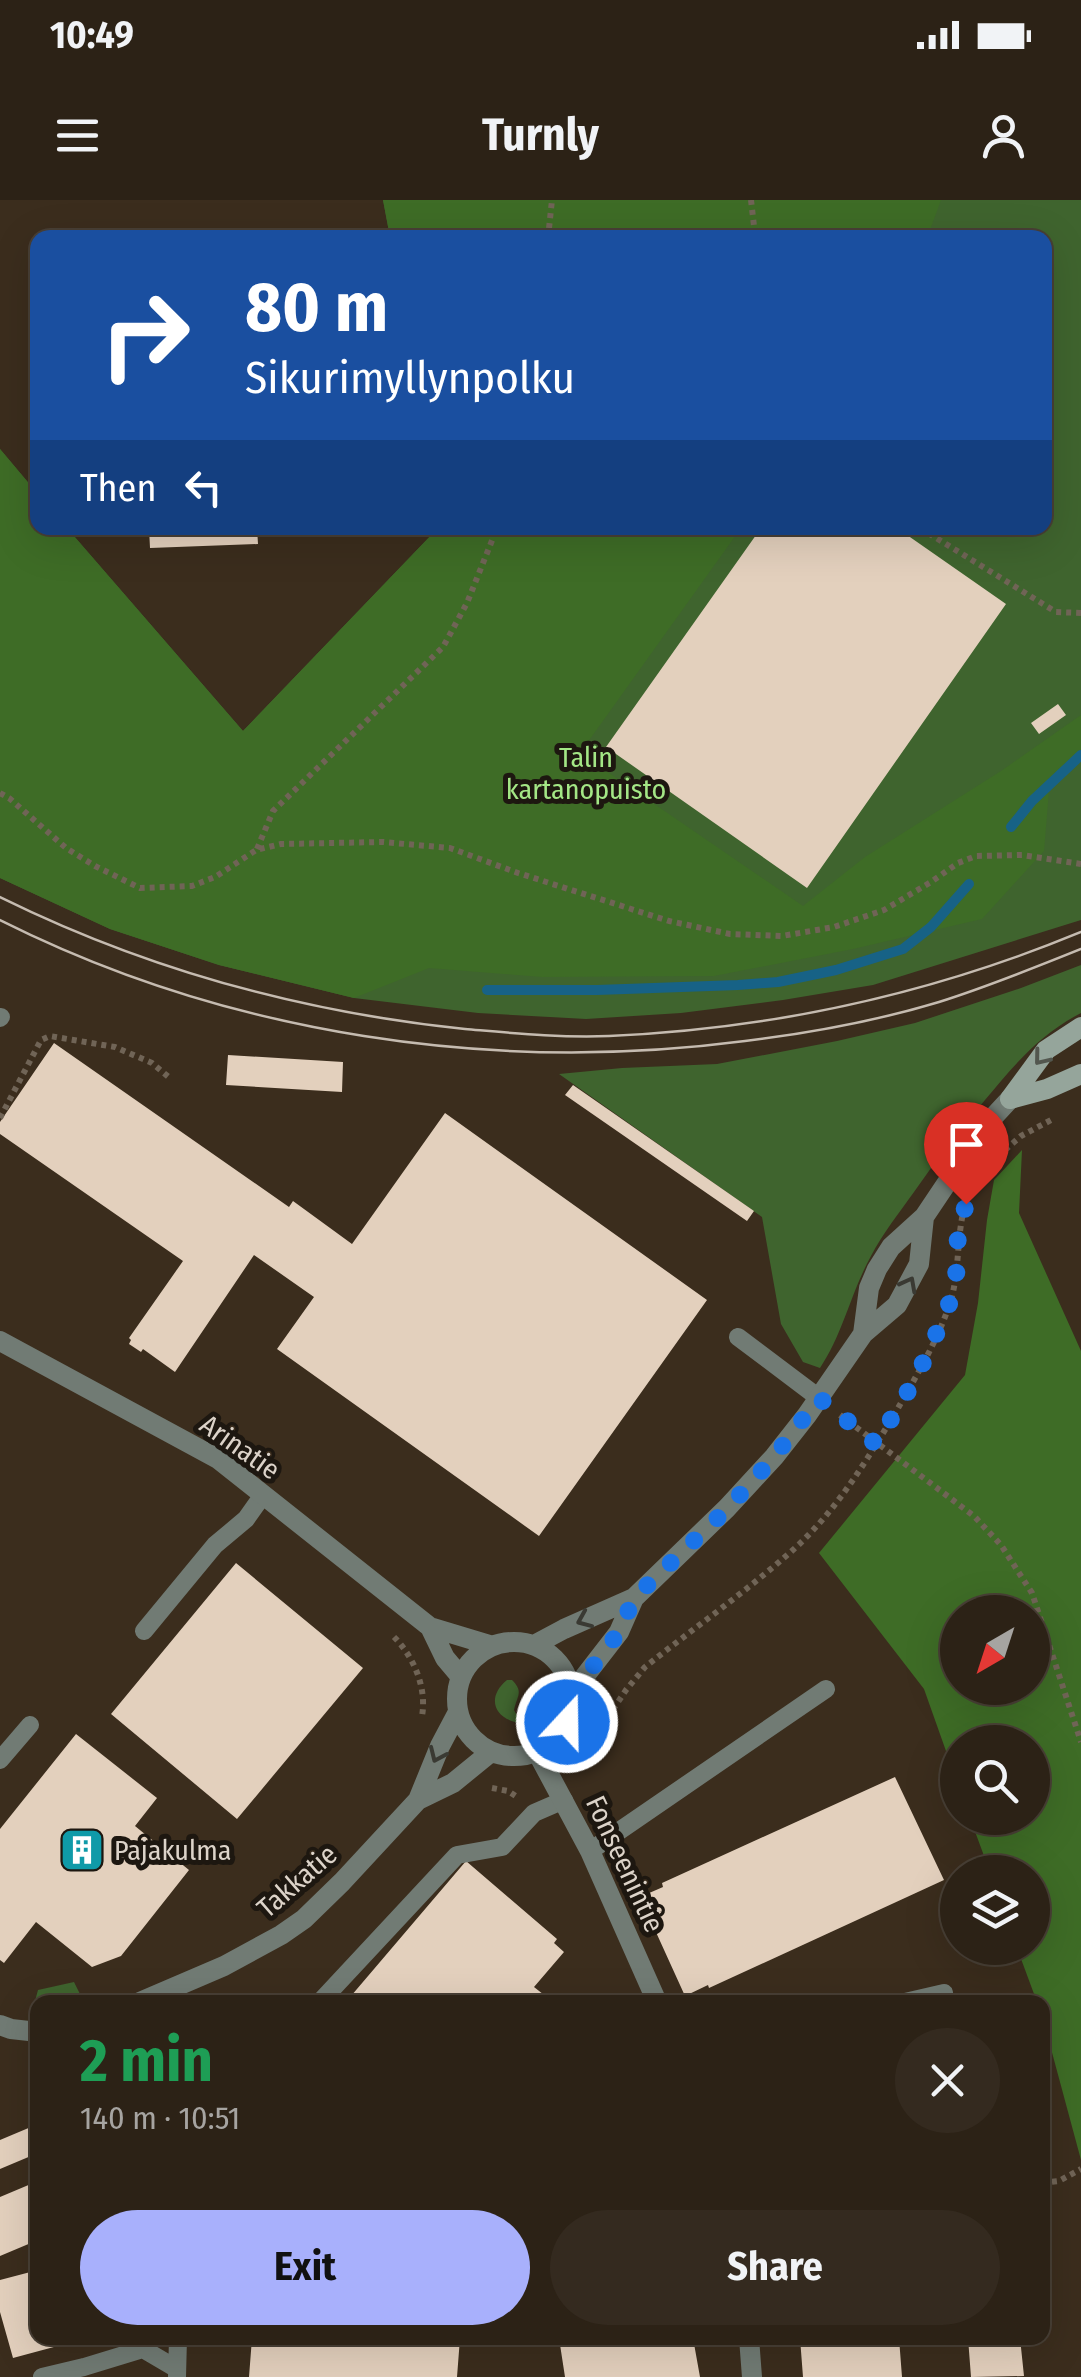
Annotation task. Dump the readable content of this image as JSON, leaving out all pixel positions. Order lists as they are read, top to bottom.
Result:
{
  "streets": {
    "street": ["Arinatie", "Fonseenintie", "Takkatie"]
  },
  "crossings": [
    ["Arinatie", "Fonseenintie"],
    ["Arinatie", "Takkatie"],
    ["Fonseenintie", "Takkatie"]
  ],
  "parks": ["Talin kartanopuisto"],
  "places": {
    "building": ["Pajakulma"]
  },
  "north": "bottom left",
  "page": {
    "status": "10:49",
    "header": "Turnly",
    "turn": ["80 m", "Sikurimyllynpolku"],
    "then": "Then",
    "heading": ["2 min", "140 m · 10:51"],
    "buttons": ["Exit", "Share"]
  }
}
